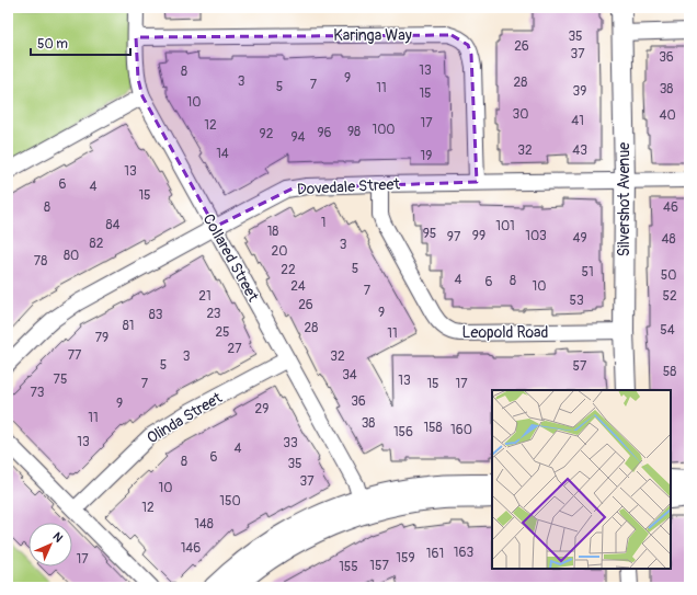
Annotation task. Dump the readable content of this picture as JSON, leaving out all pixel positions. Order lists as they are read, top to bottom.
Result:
{
  "streets": {
    "street": [
      "Karinga Way",
      "Dovedale Street",
      "Silvershot Avenue",
      "Collared Street",
      "Leopold Road",
      "Olinda Street"
    ]
  },
  "crossings": [
    ["Karinga Way", "Dovedale Street"],
    ["Karinga Way", "Collared Street"],
    ["Dovedale Street", "Silvershot Avenue"],
    ["Dovedale Street", "Collared Street"],
    ["Dovedale Street", "Leopold Road"],
    ["Silvershot Avenue", "Leopold Road"],
    ["Collared Street", "Olinda Street"]
  ],
  "house_numbers": [
    "35",
    "26",
    "37",
    "36",
    "13",
    "8",
    "9",
    "3",
    "28",
    "7",
    "5",
    "11",
    "38",
    "39",
    "15",
    "10",
    "30",
    "40",
    "41",
    "17",
    "12",
    "100",
    "98",
    "96",
    "92",
    "94",
    "32",
    "43",
    "14",
    "19",
    "13",
    "6",
    "4",
    "15",
    "8",
    "46",
    "1",
    "84",
    "101",
    "18",
    "95",
    "99",
    "103",
    "97",
    "49",
    "48",
    "82",
    "3",
    "20",
    "80",
    "78",
    "5",
    "22",
    "51",
    "50",
    "4",
    "8",
    "6",
    "24",
    "10",
    "7",
    "21",
    "52",
    "53",
    "26",
    "9",
    "23",
    "83",
    "81",
    "28",
    "54",
    "25",
    "11",
    "79",
    "27",
    "77",
    "3",
    "32",
    "5",
    "57",
    "58",
    "34",
    "75",
    "13",
    "7",
    "15",
    "17",
    "73",
    "36",
    "9",
    "29",
    "11",
    "38",
    "158",
    "160",
    "156",
    "13",
    "33",
    "4",
    "6",
    "8",
    "35",
    "37",
    "10",
    "150",
    "12",
    "148",
    "146",
    "163",
    "161",
    "159",
    "17",
    "157",
    "155"
  ],
  "scale_bar": "50 m",
  "north": "top right"
}
